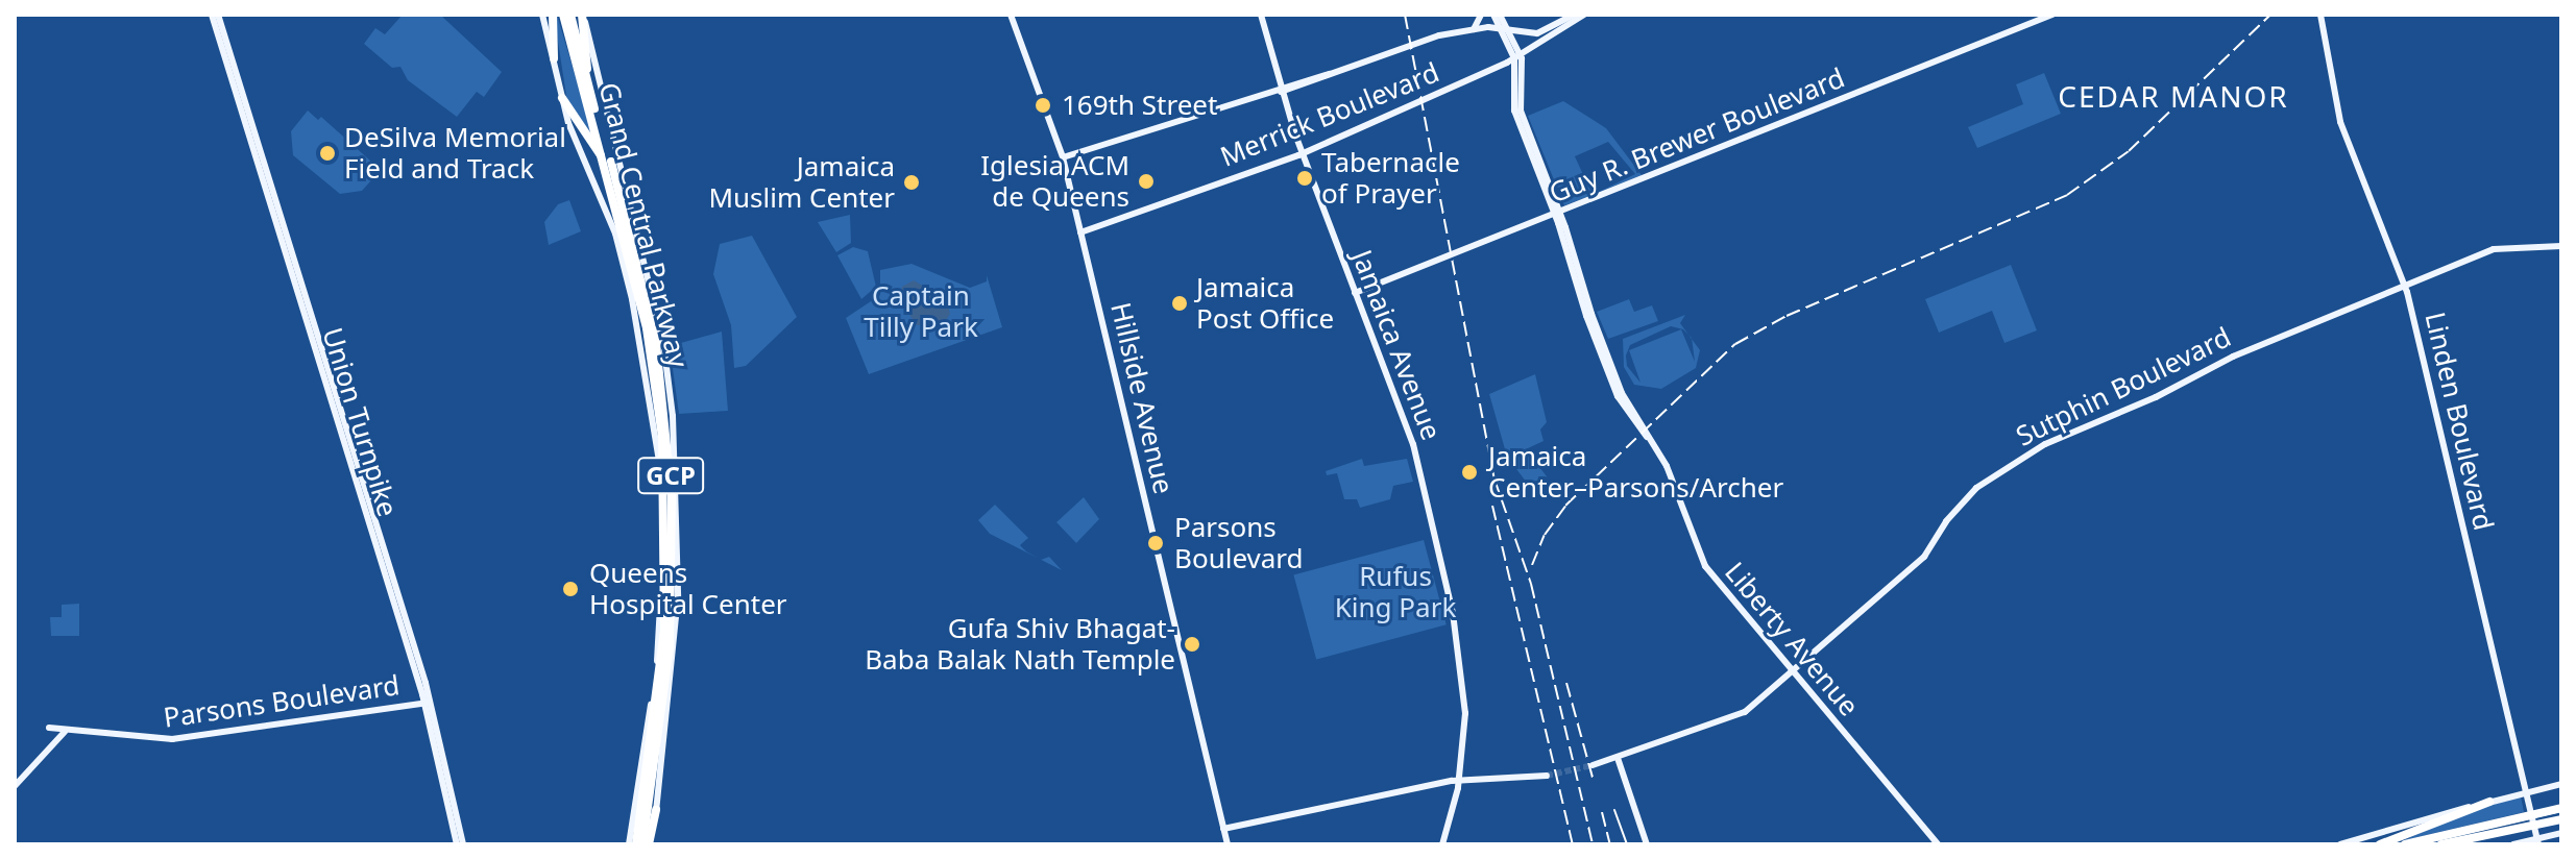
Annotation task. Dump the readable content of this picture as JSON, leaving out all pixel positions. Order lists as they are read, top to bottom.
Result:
{
  "streets": {
    "highway": ["Grand Central Parkway", "GCP"],
    "main road": [
      "Merrick Boulevard",
      "Guy R. Brewer Boulevard",
      "Jamaica Avenue",
      "Sutphin Boulevard",
      "Hillside Avenue",
      "Linden Boulevard",
      "Union Turnpike",
      "Liberty Avenue",
      "Parsons Boulevard"
    ]
  },
  "crossings": [
    ["Merrick Boulevard", "Jamaica Avenue"],
    ["Merrick Boulevard", "Hillside Avenue"],
    ["Merrick Boulevard", "Liberty Avenue"],
    ["Guy R. Brewer Boulevard", "Jamaica Avenue"],
    ["Guy R. Brewer Boulevard", "Liberty Avenue"],
    ["Sutphin Boulevard", "Linden Boulevard"],
    ["Sutphin Boulevard", "Liberty Avenue"],
    ["Union Turnpike", "Parsons Boulevard"]
  ],
  "districts": ["CEDAR MANOR"],
  "parks": ["Captain Tilly Park", "Rufus King Park"],
  "places": [
    "169th Street",
    "DeSilva Memorial Field and Track",
    "Tabernacle of Prayer",
    "Iglesia ACM de Queens",
    "Jamaica Muslim Center",
    "Jamaica Post Office",
    "Jamaica Center–Parsons/Archer",
    "Parsons Boulevard",
    "Queens Hospital Center",
    "Gufa Shiv Bhagat- Baba Balak Nath Temple"
  ]
}
